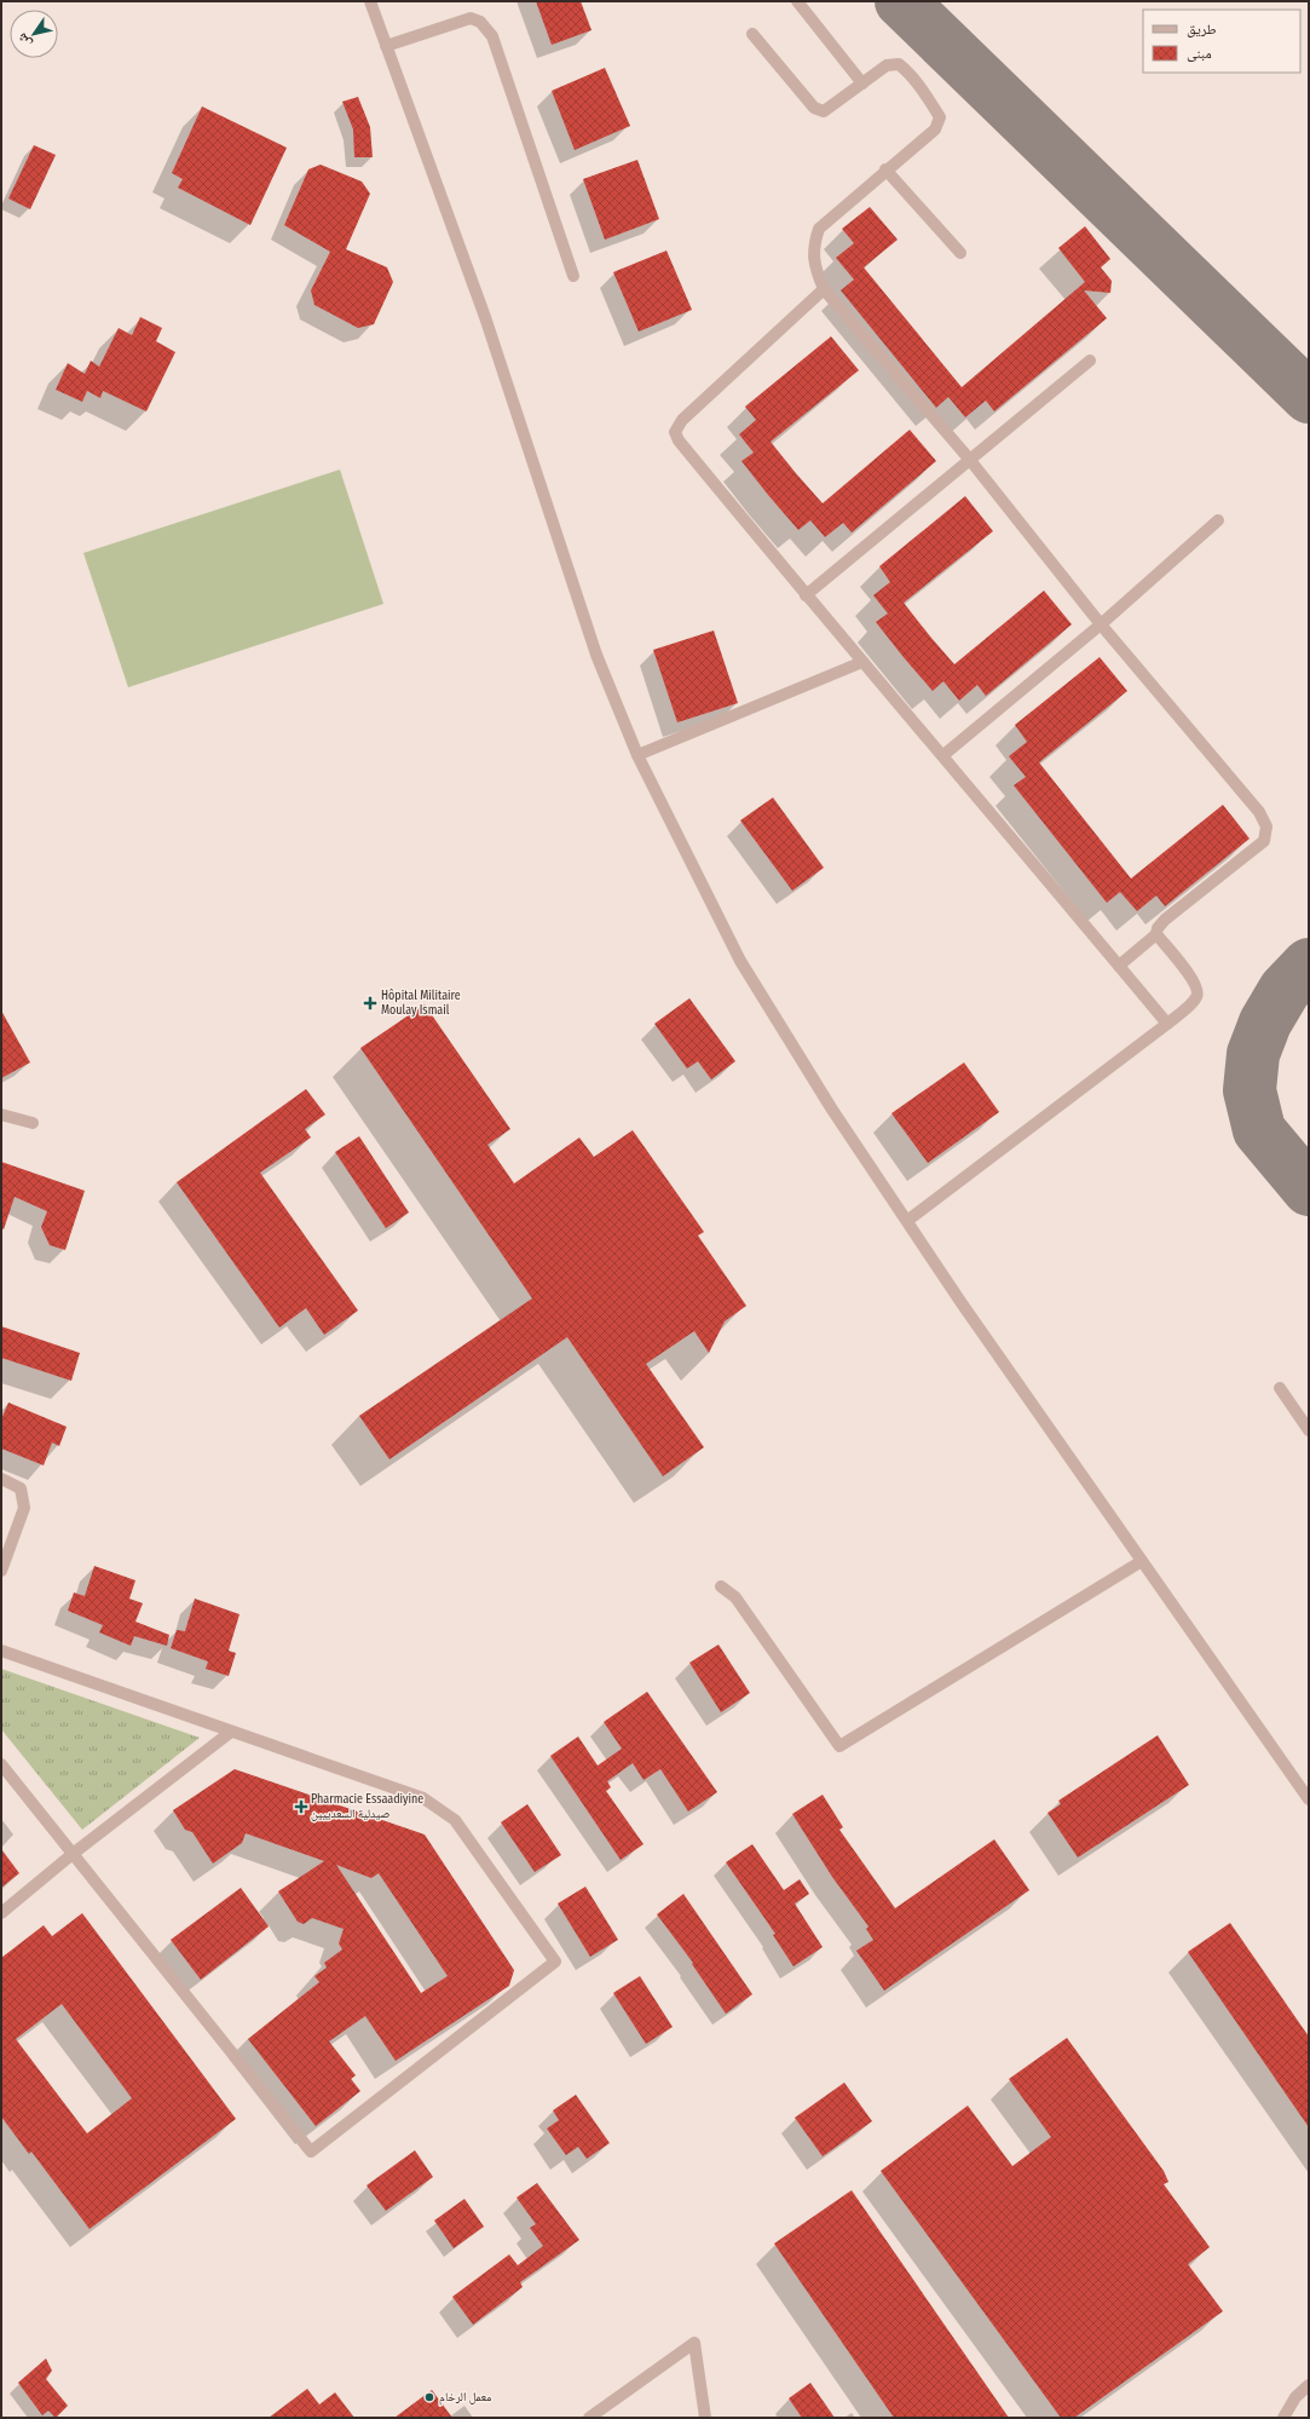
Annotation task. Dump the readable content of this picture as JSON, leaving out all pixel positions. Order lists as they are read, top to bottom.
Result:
{
  "places": {
    "health": ["Hôpital Militaire Moulay Ismail", "Pharmacie Essaadiyine صيدلية السعدييين"],
    "other": ["معمل الرخام"]
  },
  "legend": ["طريق", "مبنى"],
  "north": "bottom left"
}
